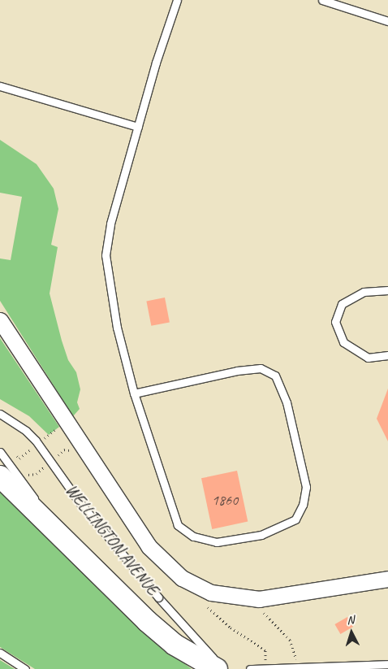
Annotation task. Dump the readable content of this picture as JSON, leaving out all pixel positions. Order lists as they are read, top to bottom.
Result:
{
  "streets": {
    "main road": ["WELLINGTON AVENUE"]
  },
  "house_numbers": ["1860"],
  "north": "top"
}
